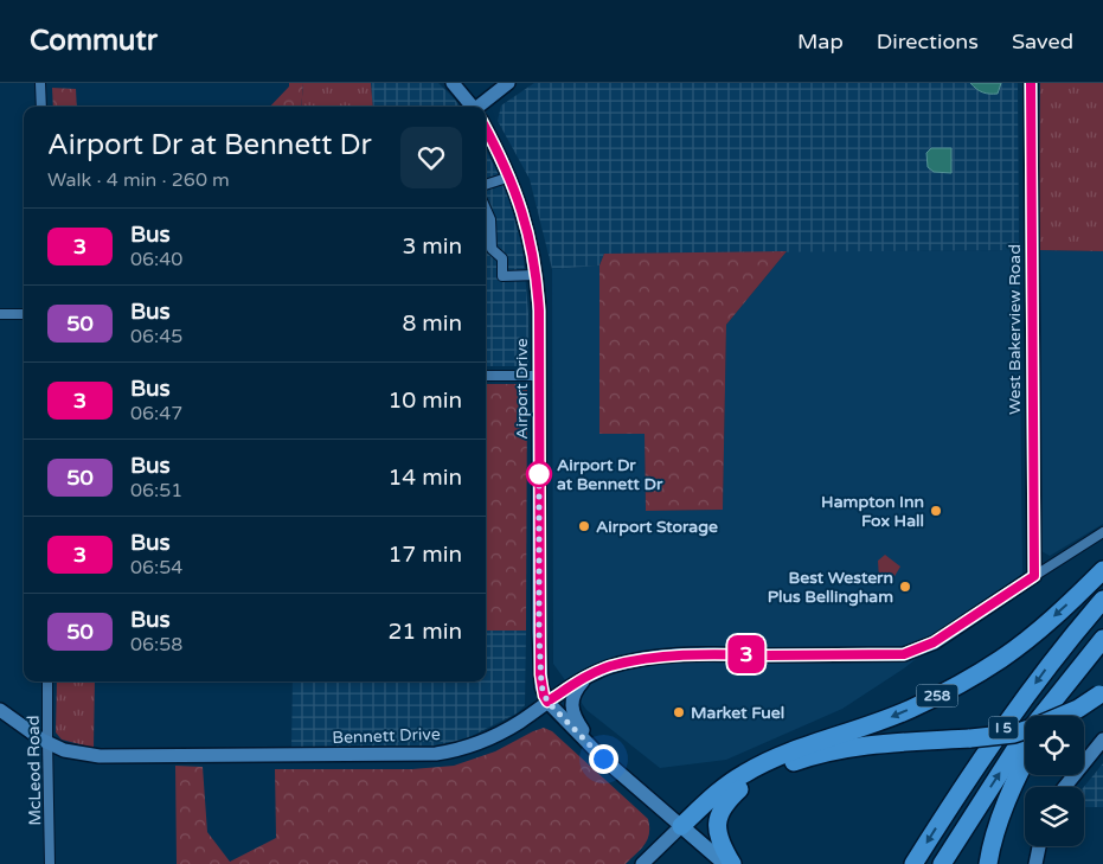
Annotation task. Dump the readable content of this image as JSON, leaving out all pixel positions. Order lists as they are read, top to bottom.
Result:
{
  "streets": {
    "highway": ["258", "I 5"],
    "main road": ["West Bakerview Road", "Airport Drive", "Bennett Drive"],
    "street": ["McLeod Road"]
  },
  "crossings": [
    ["West Bakerview Road", "Bennett Drive"],
    ["Airport Drive", "Bennett Drive"],
    ["Bennett Drive", "McLeod Road"]
  ],
  "places": [
    "Airport Dr at Bennett Dr",
    "Hampton Inn Fox Hall",
    "Airport Storage",
    "Best Western Plus Bellingham",
    "Market Fuel"
  ],
  "lines": ["bus line 3"],
  "page": {
    "header": "Commutr",
    "nav": ["Map", "Directions", "Saved"],
    "on_map": "3",
    "heading": ["Airport Dr at Bennett Dr", "Walk · 4 min · 260 m"],
    "list": [
      {
        "mark": "3",
        "name": "Bus",
        "note": "06:40",
        "value": "3 min"
      },
      {
        "mark": "50",
        "name": "Bus",
        "note": "06:45",
        "value": "8 min"
      },
      {
        "mark": "3",
        "name": "Bus",
        "note": "06:47",
        "value": "10 min"
      },
      {
        "mark": "50",
        "name": "Bus",
        "note": "06:51",
        "value": "14 min"
      },
      {
        "mark": "3",
        "name": "Bus",
        "note": "06:54",
        "value": "17 min"
      },
      {
        "mark": "50",
        "name": "Bus",
        "note": "06:58",
        "value": "21 min"
      }
    ]
  }
}
